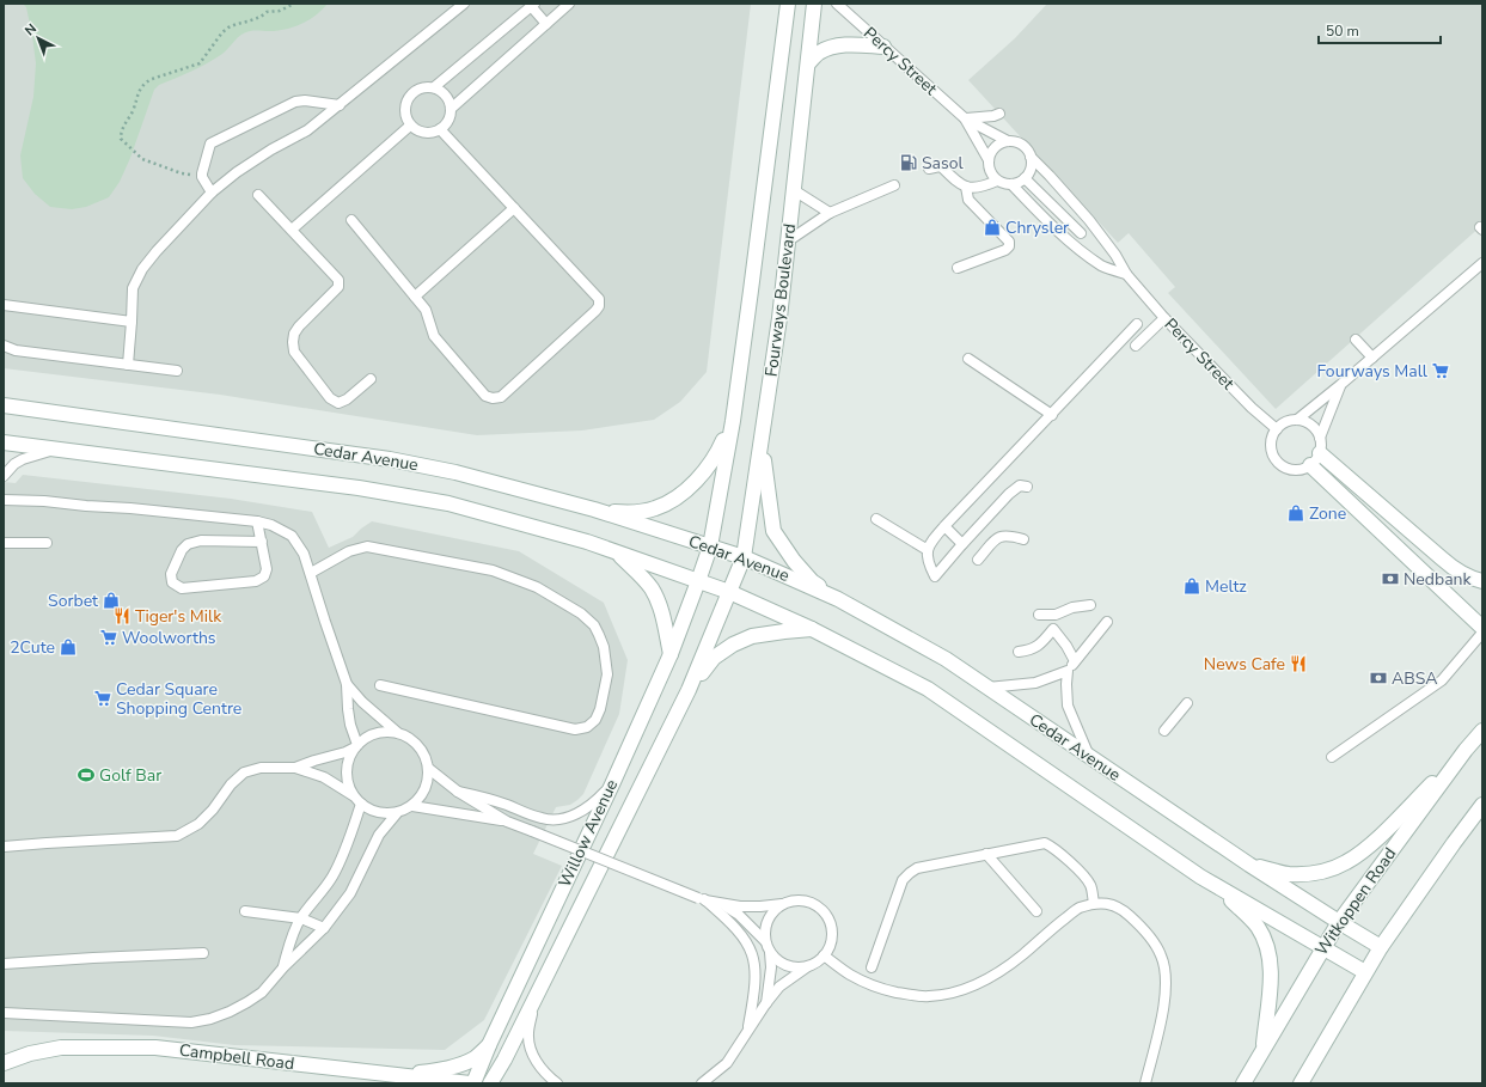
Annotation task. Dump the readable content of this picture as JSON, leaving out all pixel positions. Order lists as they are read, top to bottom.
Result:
{
  "streets": {
    "main road": [
      "Fourways Boulevard",
      "Cedar Avenue",
      "Willow Avenue",
      "Witkoppen Road",
      "Campbell Road"
    ],
    "lane": ["Percy Street"]
  },
  "crossings": [
    ["Fourways Boulevard", "Cedar Avenue"],
    ["Fourways Boulevard", "Willow Avenue"],
    ["Cedar Avenue", "Willow Avenue"],
    ["Cedar Avenue", "Witkoppen Road"],
    ["Willow Avenue", "Campbell Road"]
  ],
  "places": {
    "fuel station": ["Sasol"],
    "shop": [
      "Chrysler",
      "Zone",
      "Meltz",
      "Sorbet",
      "2Cute"
    ],
    "supermarket": ["Fourways Mall", "Woolworths", "Cedar Square Shopping Centre"],
    "bank": ["Nedbank", "ABSA"],
    "restaurant": ["Tiger's Milk", "News Cafe"],
    "sports": ["Golf Bar"]
  },
  "scale_bar": "50 m",
  "north": "top left"
}
